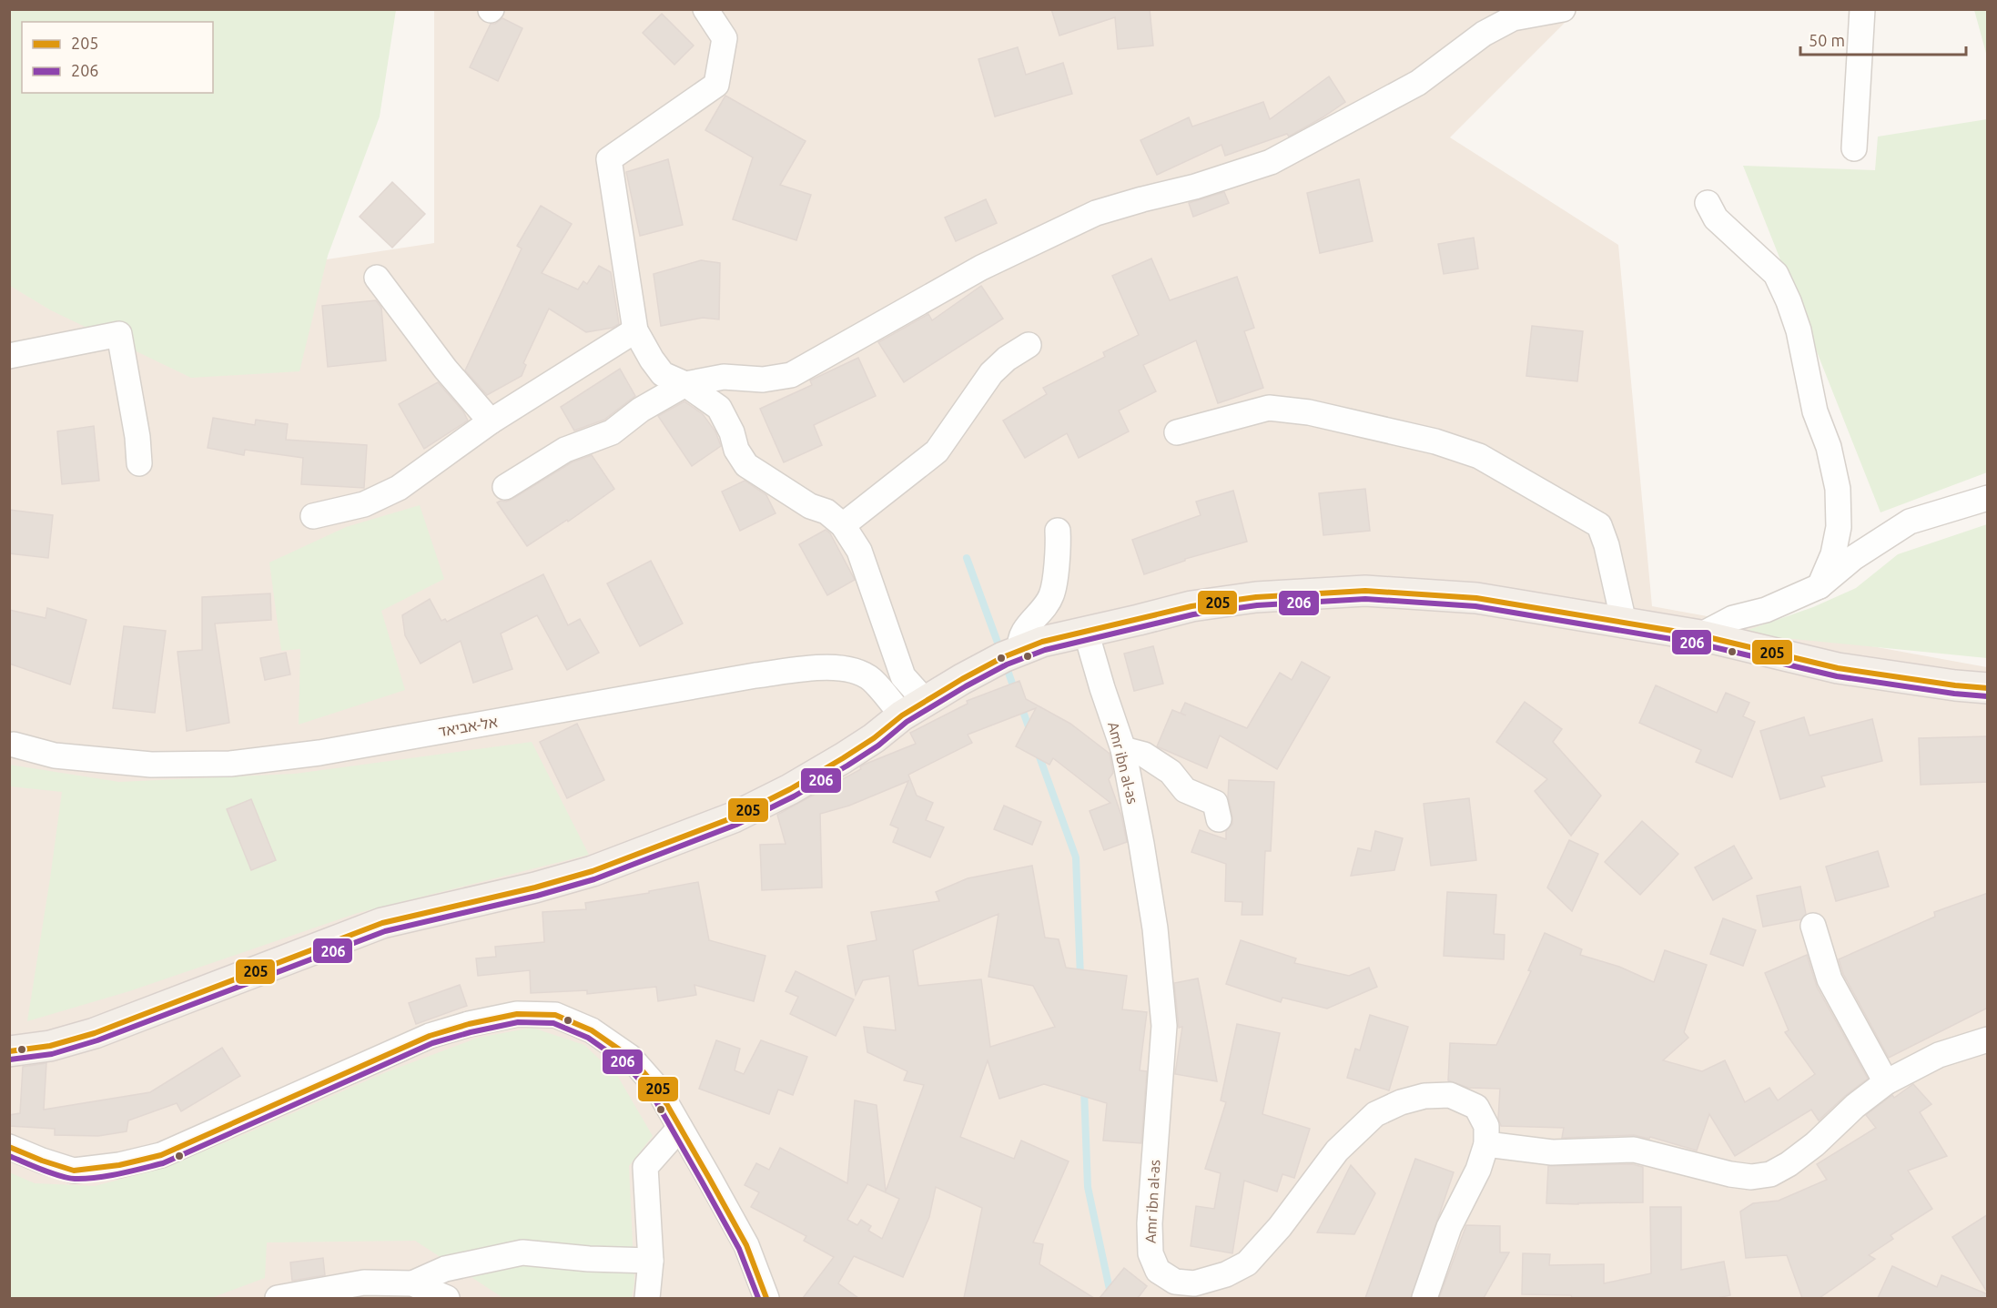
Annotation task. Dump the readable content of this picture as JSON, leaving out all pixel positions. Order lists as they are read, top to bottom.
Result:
{
  "streets": {
    "street": ["אל-אביאד", "Amr ibn al-as"]
  },
  "lines": ["transit line 205", "transit line 206"],
  "legend": ["205", "206"],
  "scale_bar": "50 m"
}
